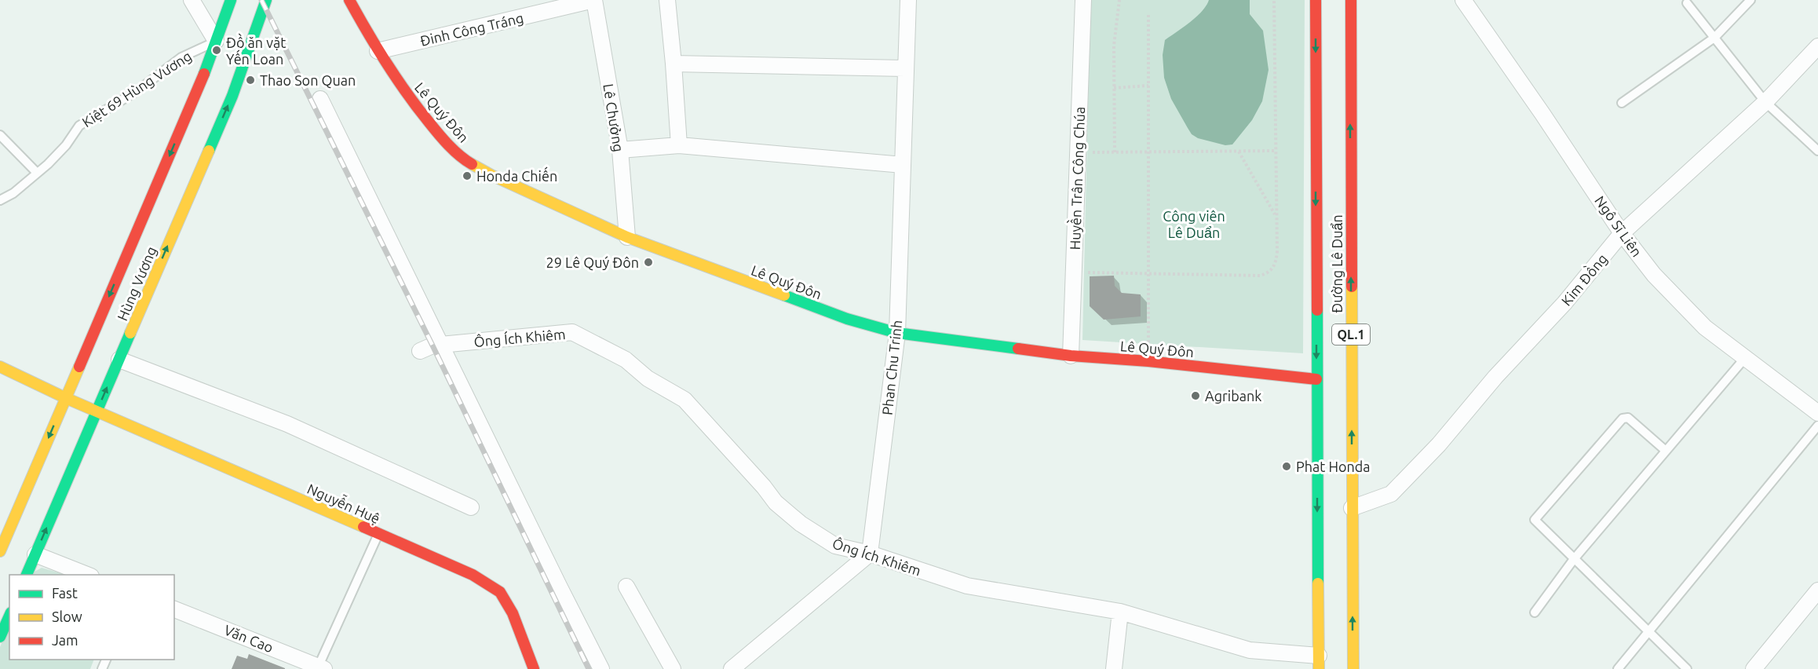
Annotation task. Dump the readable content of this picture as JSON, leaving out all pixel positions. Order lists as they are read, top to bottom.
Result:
{
  "streets": {
    "main road": [
      "Lê Quý Đôn",
      "Đường Lê Duẩn",
      "Hùng Vương",
      "QL.1",
      "Nguyễn Huệ"
    ],
    "street": [
      "Đinh Công Tráng",
      "Lê Chưởng",
      "Huyền Trân Công Chúa",
      "Ngô Sĩ Liên",
      "Kim Đồng",
      "Ông Ích Khiêm",
      "Phan Chu Trinh",
      "Văn Cao"
    ],
    "lane": ["Kiệt 69 Hùng Vương"]
  },
  "crossings": [
    ["Đinh Công Tráng", "Lê Quý Đôn"],
    ["Đinh Công Tráng", "Lê Chưởng"],
    ["Kiệt 69 Hùng Vương", "Hùng Vương"],
    ["Lê Quý Đôn", "Lê Chưởng"],
    ["Lê Quý Đôn", "Huyền Trân Công Chúa"],
    ["Lê Quý Đôn", "Đường Lê Duẩn"],
    ["Lê Quý Đôn", "Phan Chu Trinh"],
    ["Ngô Sĩ Liên", "Kim Đồng"],
    ["Đường Lê Duẩn", "Kim Đồng"],
    ["Đường Lê Duẩn", "Ông Ích Khiêm"],
    ["Hùng Vương", "Nguyễn Huệ"],
    ["Ông Ích Khiêm", "Phan Chu Trinh"]
  ],
  "parks": ["Công viên Lê Duẩn"],
  "places": [
    "Đồ ăn vặt Yến Loan",
    "Thao Son Quan",
    "Honda Chiến",
    "29 Lê Quý Đôn",
    "Agribank",
    "Phat Honda"
  ],
  "legend": ["Fast", "Slow", "Jam"]
}
